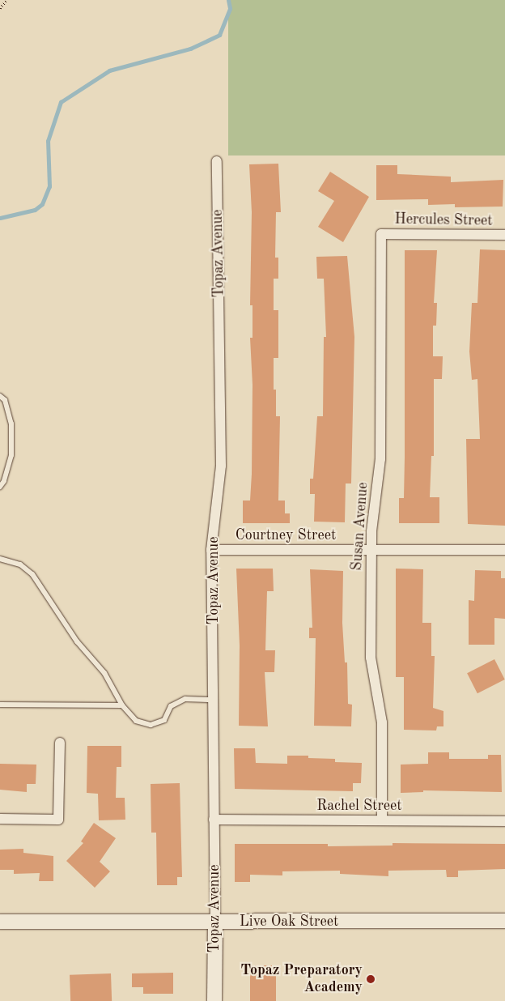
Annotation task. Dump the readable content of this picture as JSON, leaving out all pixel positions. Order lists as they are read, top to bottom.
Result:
{
  "streets": {
    "street": [
      "Hercules Street",
      "Topaz Avenue",
      "Susan Avenue",
      "Courtney Street",
      "Rachel Street",
      "Live Oak Street"
    ]
  },
  "crossings": [
    ["Hercules Street", "Susan Avenue"],
    ["Topaz Avenue", "Courtney Street"],
    ["Topaz Avenue", "Rachel Street"],
    ["Topaz Avenue", "Live Oak Street"],
    ["Susan Avenue", "Courtney Street"],
    ["Susan Avenue", "Rachel Street"]
  ],
  "places": ["Topaz Preparatory Academy"]
}
